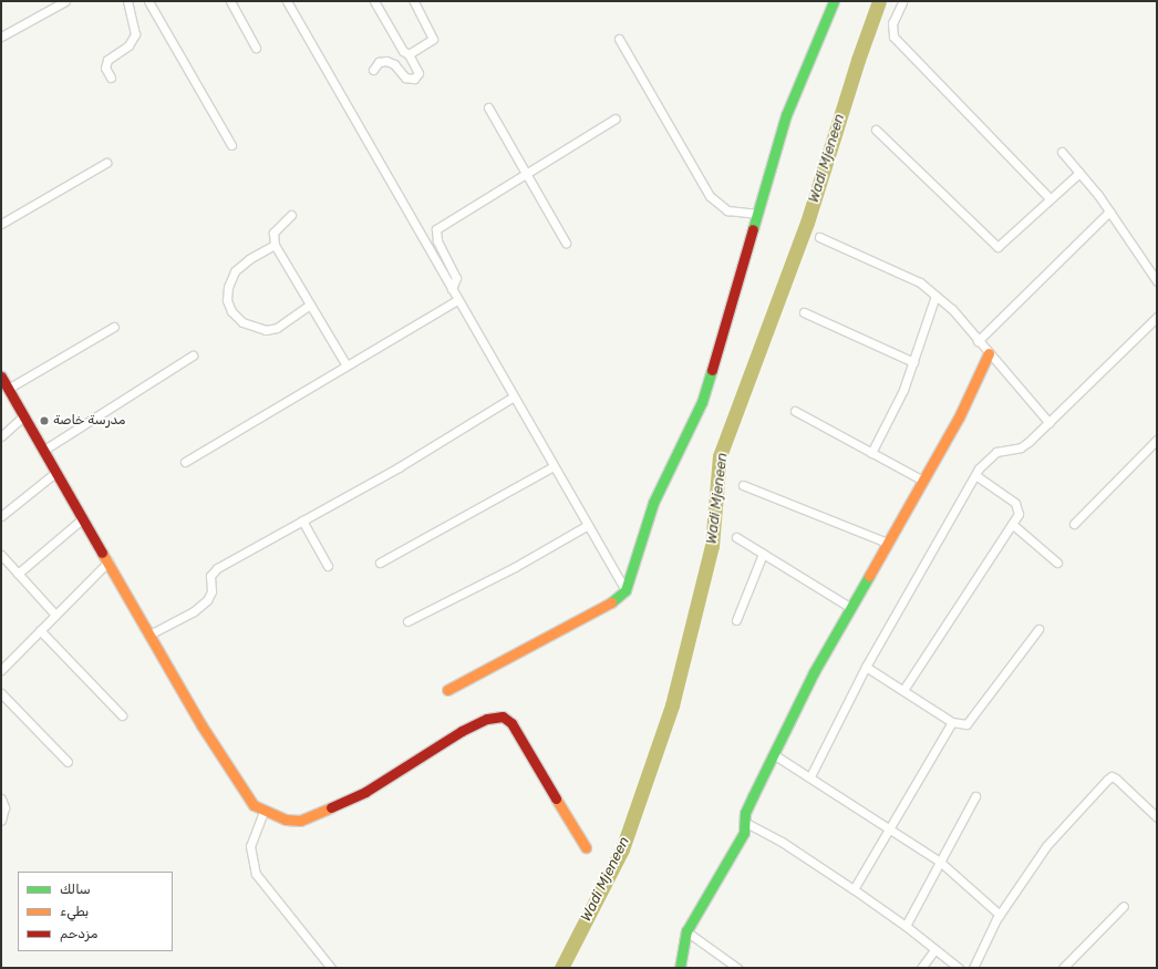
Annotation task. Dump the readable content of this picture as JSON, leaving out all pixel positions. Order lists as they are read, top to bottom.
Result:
{
  "water": ["Wadi Mjeneen"],
  "places": ["مدرسة خاصة"],
  "legend": ["سالك", "بطيء", "مزدحم"]
}
